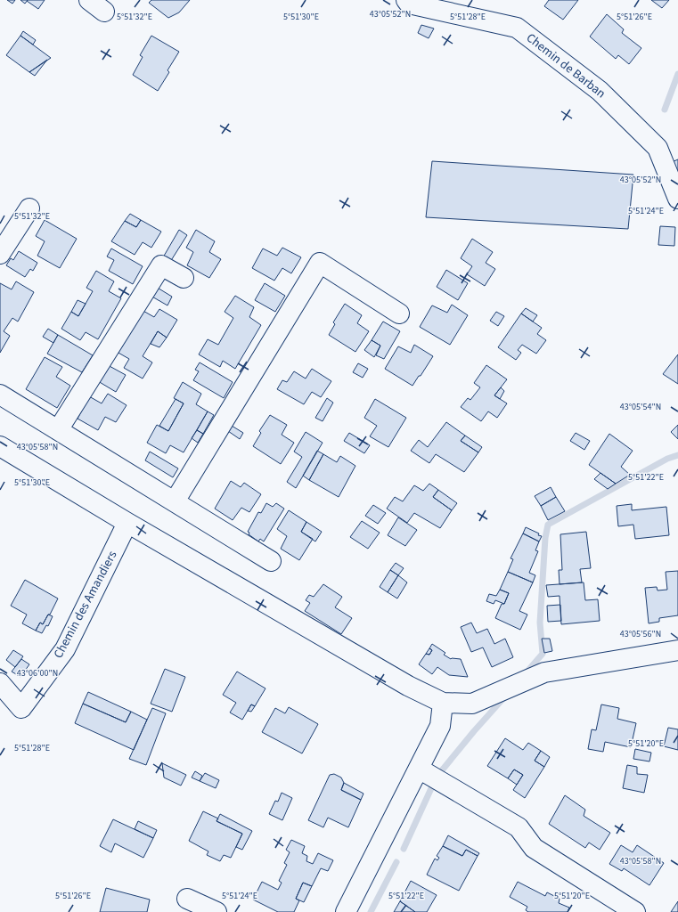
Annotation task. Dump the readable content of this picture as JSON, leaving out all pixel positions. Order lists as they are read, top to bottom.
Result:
{
  "streets": {
    "street": ["Chemin de Barban", "Chemin des Amandiers"]
  },
  "coordinates": [
    "43°05'52\"N",
    "5°51'32\"E",
    "5°51'30\"E",
    "5°51'28\"E",
    "5°51'26\"E",
    "5°51'24\"E",
    "43°05'54\"N",
    "43°05'58\"N",
    "5°51'22\"E",
    "43°05'56\"N",
    "43°06'00\"N",
    "5°51'20\"E"
  ]
}
